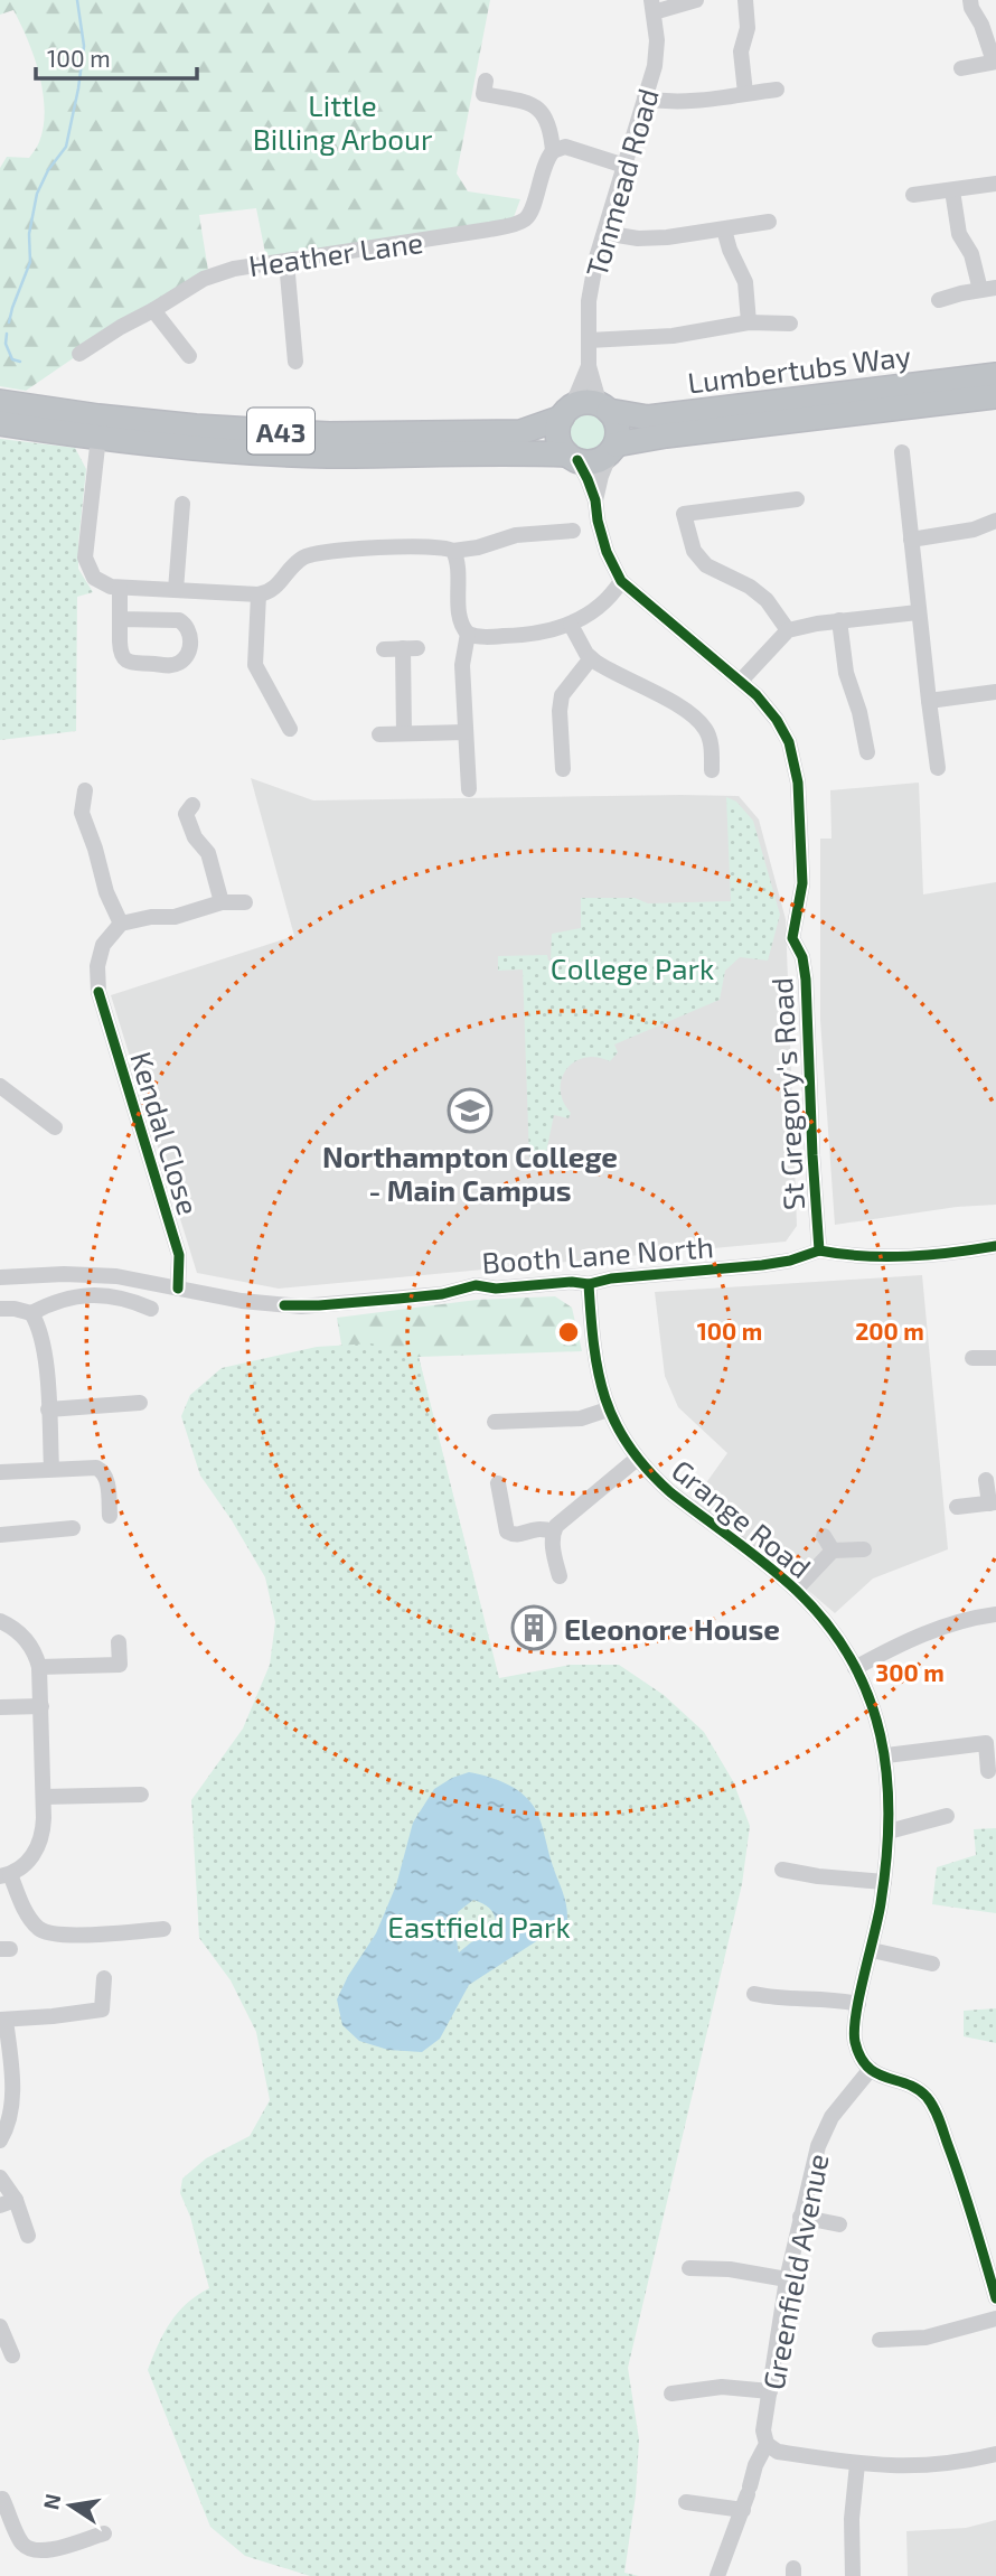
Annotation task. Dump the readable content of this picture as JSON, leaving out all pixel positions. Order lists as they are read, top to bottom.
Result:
{
  "streets": {
    "highway": ["Lumbertubs Way", "A43"],
    "street": [
      "Tonmead Road",
      "Heather Lane",
      "St Gregory's Road",
      "Kendal Close",
      "Booth Lane North",
      "Grange Road",
      "Greenfield Avenue"
    ]
  },
  "crossings": [
    ["Tonmead Road", "Lumbertubs Way"],
    ["Tonmead Road", "A43"],
    ["Lumbertubs Way", "A43"],
    ["St Gregory's Road", "Booth Lane North"],
    ["Kendal Close", "Booth Lane North"],
    ["Booth Lane North", "Grange Road"],
    ["Grange Road", "Greenfield Avenue"]
  ],
  "parks": ["Little Billing Arbour", "College Park", "Eastfield Park"],
  "places": {
    "school or university": ["Northampton College - Main Campus"],
    "building": ["Eleonore House"]
  },
  "scale_bar": "100 m",
  "north": "left",
  "rings": ["100 m", "200 m", "300 m"]
}
